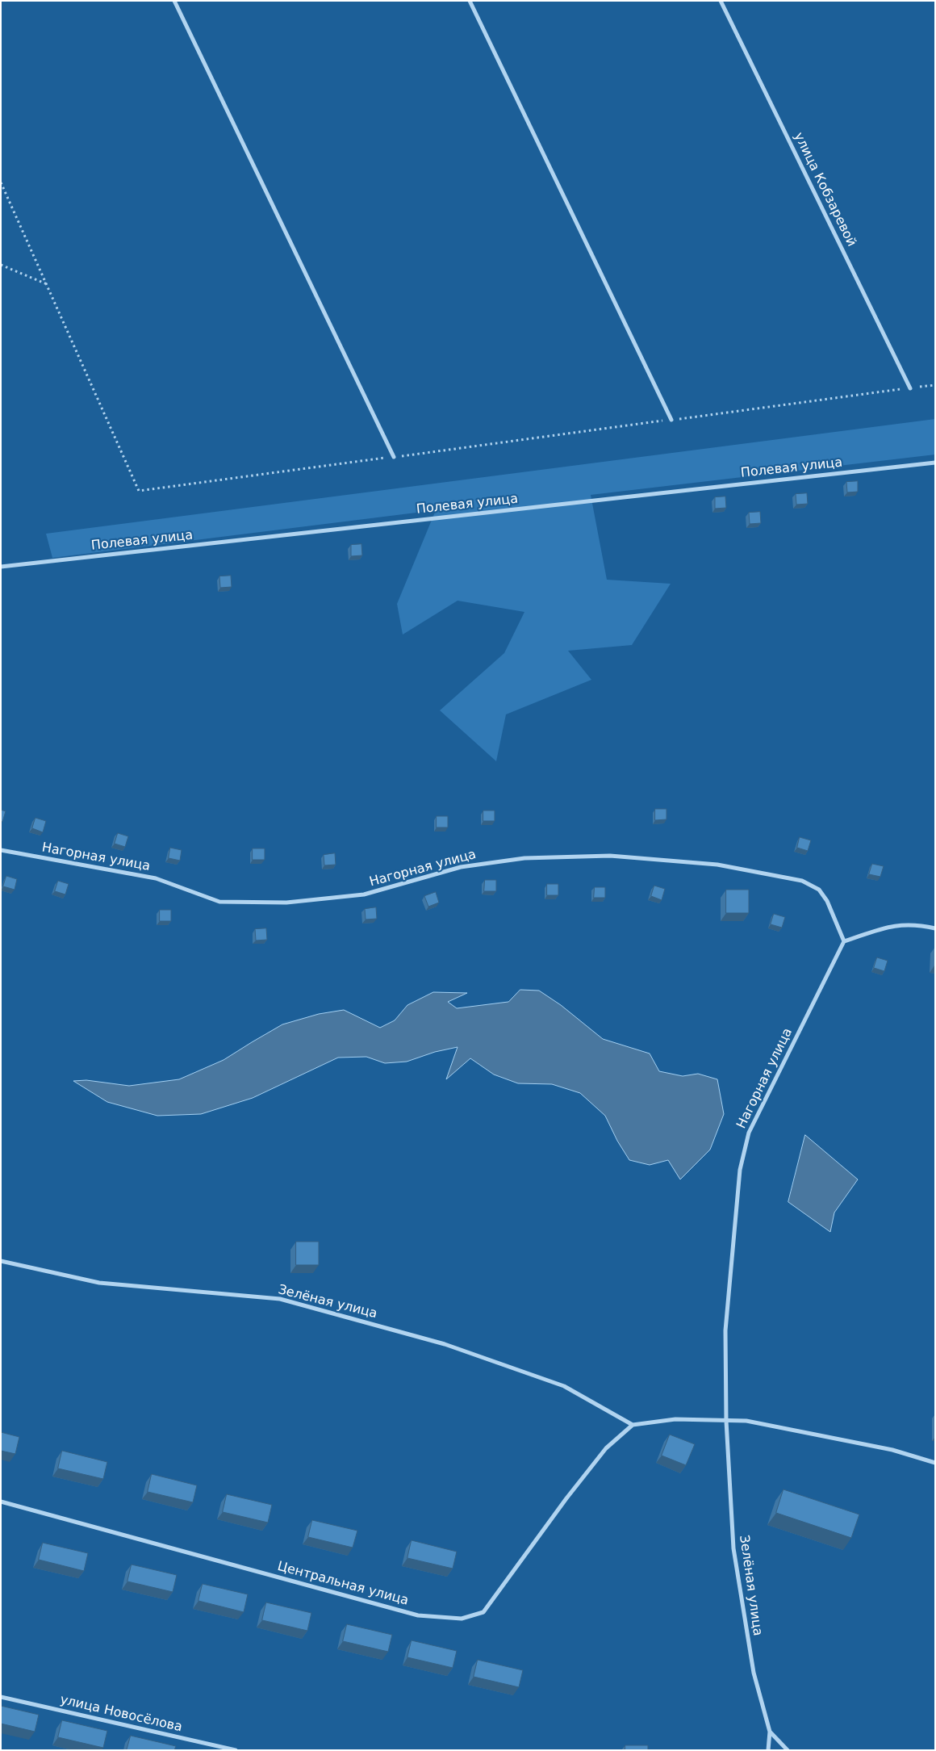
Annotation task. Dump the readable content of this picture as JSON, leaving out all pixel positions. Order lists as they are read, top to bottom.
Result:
{
  "streets": {
    "street": [
      "улица Кобзаревой",
      "Полевая улица",
      "Нагорная улица",
      "Зелёная улица",
      "Центральная улица",
      "улица Новосёлова"
    ]
  },
  "crossings": [
    ["Нагорная улица", "Зелёная улица"],
    ["Зелёная улица", "Центральная улица"]
  ]
}
